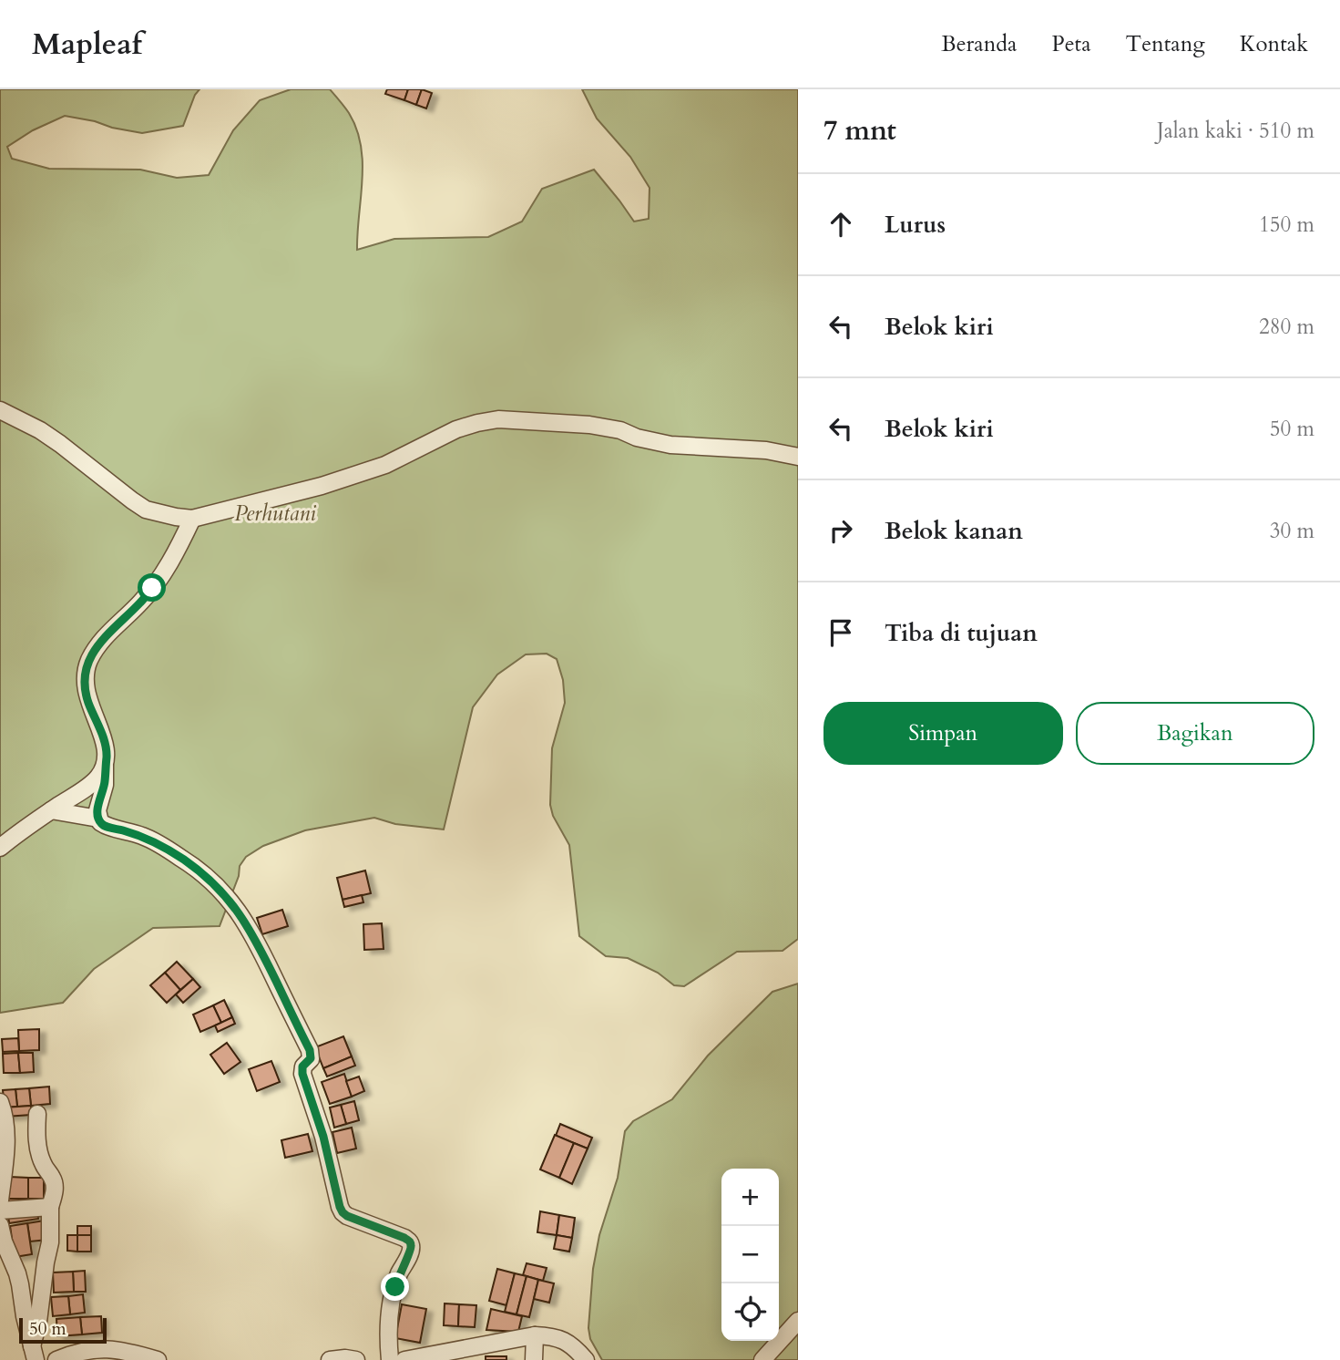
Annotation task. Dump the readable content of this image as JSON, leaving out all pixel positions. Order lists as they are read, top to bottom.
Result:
{
  "parks": ["Perhutani"],
  "scale_bar": "50 m",
  "page": {
    "header": "Mapleaf",
    "nav": [
      "Beranda",
      "Peta",
      "Tentang",
      "Kontak"
    ],
    "heading": ["7 mnt", "Jalan kaki · 510 m"],
    "list": [
      ["Lurus", "150 m"],
      ["Belok kiri", "280 m"],
      ["Belok kiri", "50 m"],
      ["Belok kanan", "30 m"],
      "Tiba di tujuan"
    ],
    "buttons": ["Simpan", "Bagikan"],
    "map_buttons": ["+", "−"],
    "scale": "50 m"
  }
}
